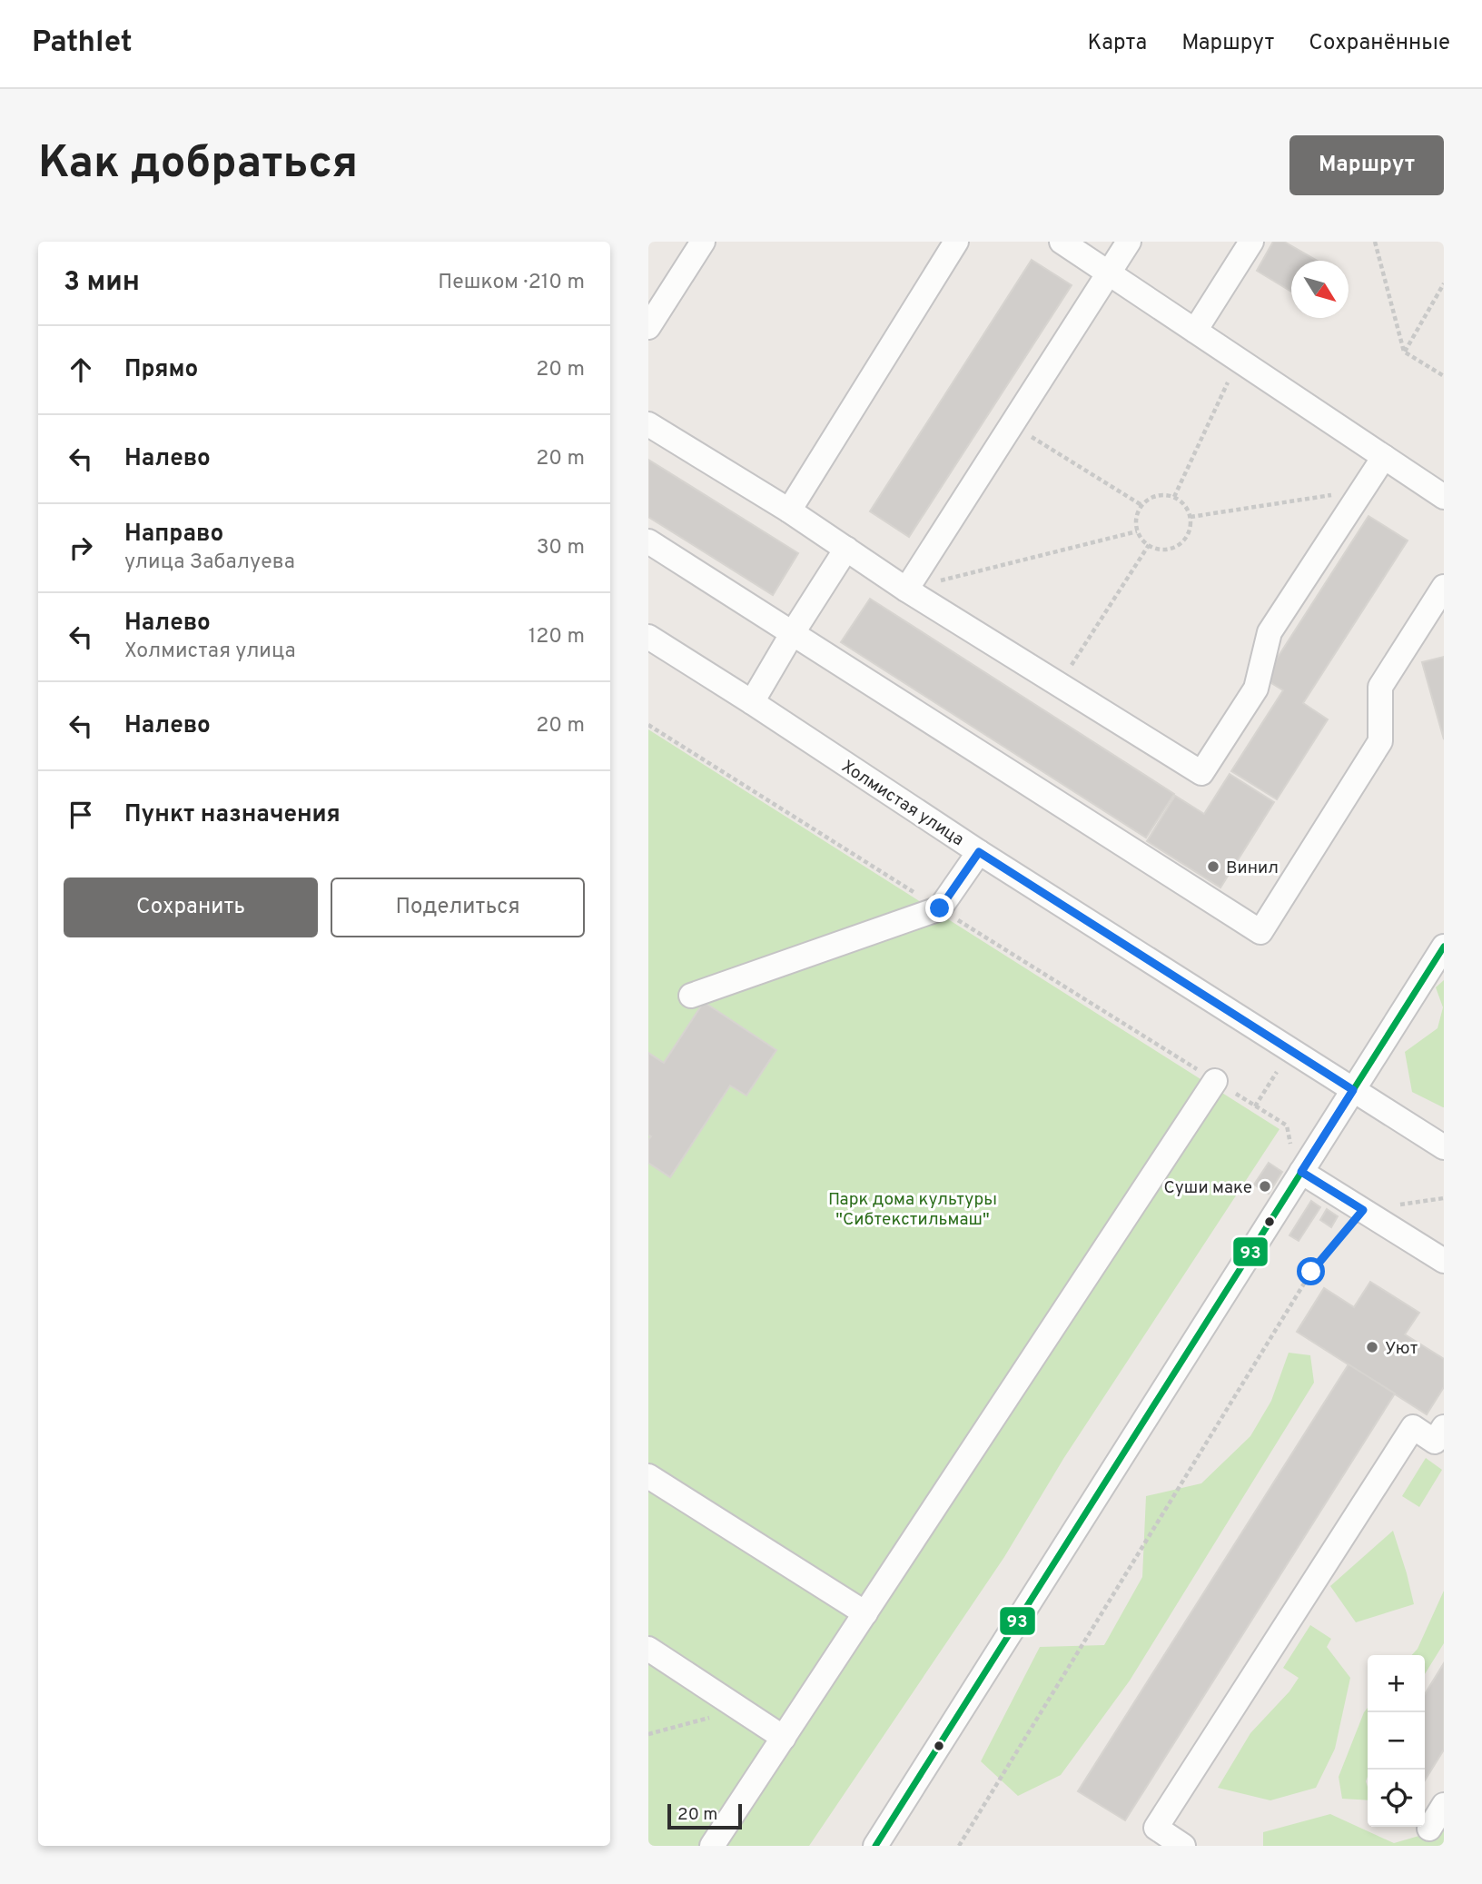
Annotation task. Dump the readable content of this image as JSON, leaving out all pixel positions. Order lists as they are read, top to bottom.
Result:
{
  "streets": {
    "street": ["Холмистая улица"]
  },
  "parks": ["Парк дома культуры \"Сибтекстильмаш\""],
  "places": ["Винил", "Суши маке", "Уют"],
  "lines": ["transit line 93"],
  "scale_bar": "20 m",
  "north": "bottom right",
  "page": {
    "header": "Pathlet",
    "nav": ["Карта", "Маршрут", "Сохранённые"],
    "buttons": [
      "Маршрут",
      ["Сохранить", "Поделиться"]
    ],
    "title": "Как добраться",
    "heading": ["3 мин", "Пешком · 210 m"],
    "list": [
      ["Прямо", "20 m"],
      ["Налево", "20 m"],
      ["Направо", "улица Забалуева", "30 m"],
      ["Налево", "Холмистая улица", "120 m"],
      ["Налево", "20 m"],
      "Пункт назначения"
    ],
    "map_buttons": ["+", "−"],
    "scale": "20 m"
  }
}
